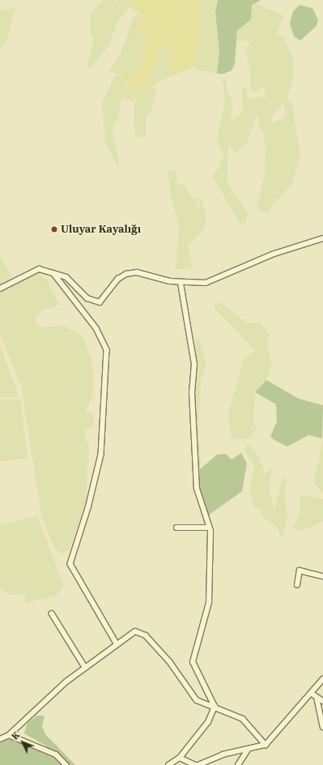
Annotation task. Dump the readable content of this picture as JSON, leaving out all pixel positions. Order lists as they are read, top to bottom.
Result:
{
  "places": ["Uluyar Kayalığı"],
  "north": "top left"
}
